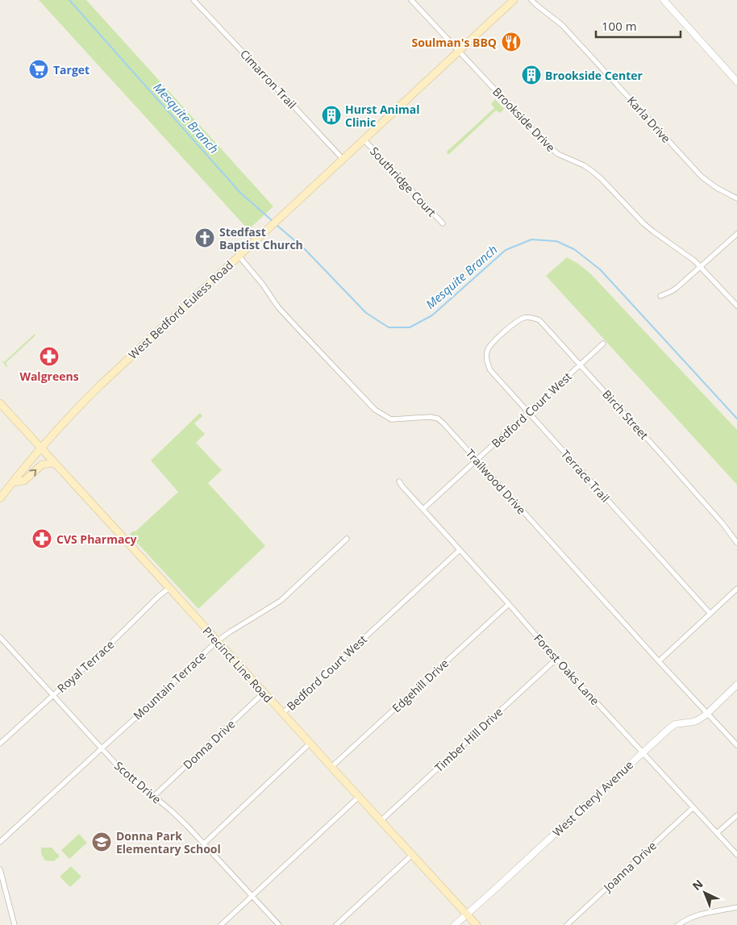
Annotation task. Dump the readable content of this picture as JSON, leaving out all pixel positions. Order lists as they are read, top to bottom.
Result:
{
  "streets": {
    "main road": ["West Bedford Euless Road", "Precinct Line Road"],
    "street": [
      "Cimarron Trail",
      "Brookside Drive",
      "Karla Drive",
      "Southridge Court",
      "Bedford Court West",
      "Birch Street",
      "Terrace Trail",
      "Trailwood Drive",
      "Royal Terrace",
      "Forest Oaks Lane",
      "Mountain Terrace",
      "Edgehill Drive",
      "Timber Hill Drive",
      "Donna Drive",
      "Scott Drive",
      "West Cheryl Avenue",
      "Joanna Drive"
    ]
  },
  "crossings": [
    ["Cimarron Trail", "West Bedford Euless Road"],
    ["Brookside Drive", "West Bedford Euless Road"],
    ["Southridge Court", "West Bedford Euless Road"],
    ["West Bedford Euless Road", "Trailwood Drive"],
    ["West Bedford Euless Road", "Precinct Line Road"],
    ["Bedford Court West", "Birch Street"],
    ["Bedford Court West", "Terrace Trail"],
    ["Bedford Court West", "Trailwood Drive"],
    ["Bedford Court West", "Precinct Line Road"],
    ["Bedford Court West", "Forest Oaks Lane"],
    ["Birch Street", "Terrace Trail"],
    ["Trailwood Drive", "West Cheryl Avenue"],
    ["Precinct Line Road", "Royal Terrace"],
    ["Precinct Line Road", "Mountain Terrace"],
    ["Precinct Line Road", "Edgehill Drive"],
    ["Precinct Line Road", "Timber Hill Drive"],
    ["Precinct Line Road", "Donna Drive"],
    ["Precinct Line Road", "West Cheryl Avenue"],
    ["Royal Terrace", "Scott Drive"],
    ["Forest Oaks Lane", "Edgehill Drive"],
    ["Forest Oaks Lane", "Timber Hill Drive"],
    ["Forest Oaks Lane", "West Cheryl Avenue"],
    ["Forest Oaks Lane", "Joanna Drive"],
    ["Mountain Terrace", "Scott Drive"],
    ["Donna Drive", "Scott Drive"]
  ],
  "water": ["Mesquite Branch"],
  "places": {
    "restaurant": ["Soulman's BBQ"],
    "supermarket": ["Target"],
    "building": ["Brookside Center", "Hurst Animal Clinic"],
    "church": ["Stedfast Baptist Church"],
    "pharmacy": ["Walgreens", "CVS Pharmacy"],
    "school or university": ["Donna Park Elementary School"]
  },
  "scale_bar": "100 m",
  "north": "top left"
}
